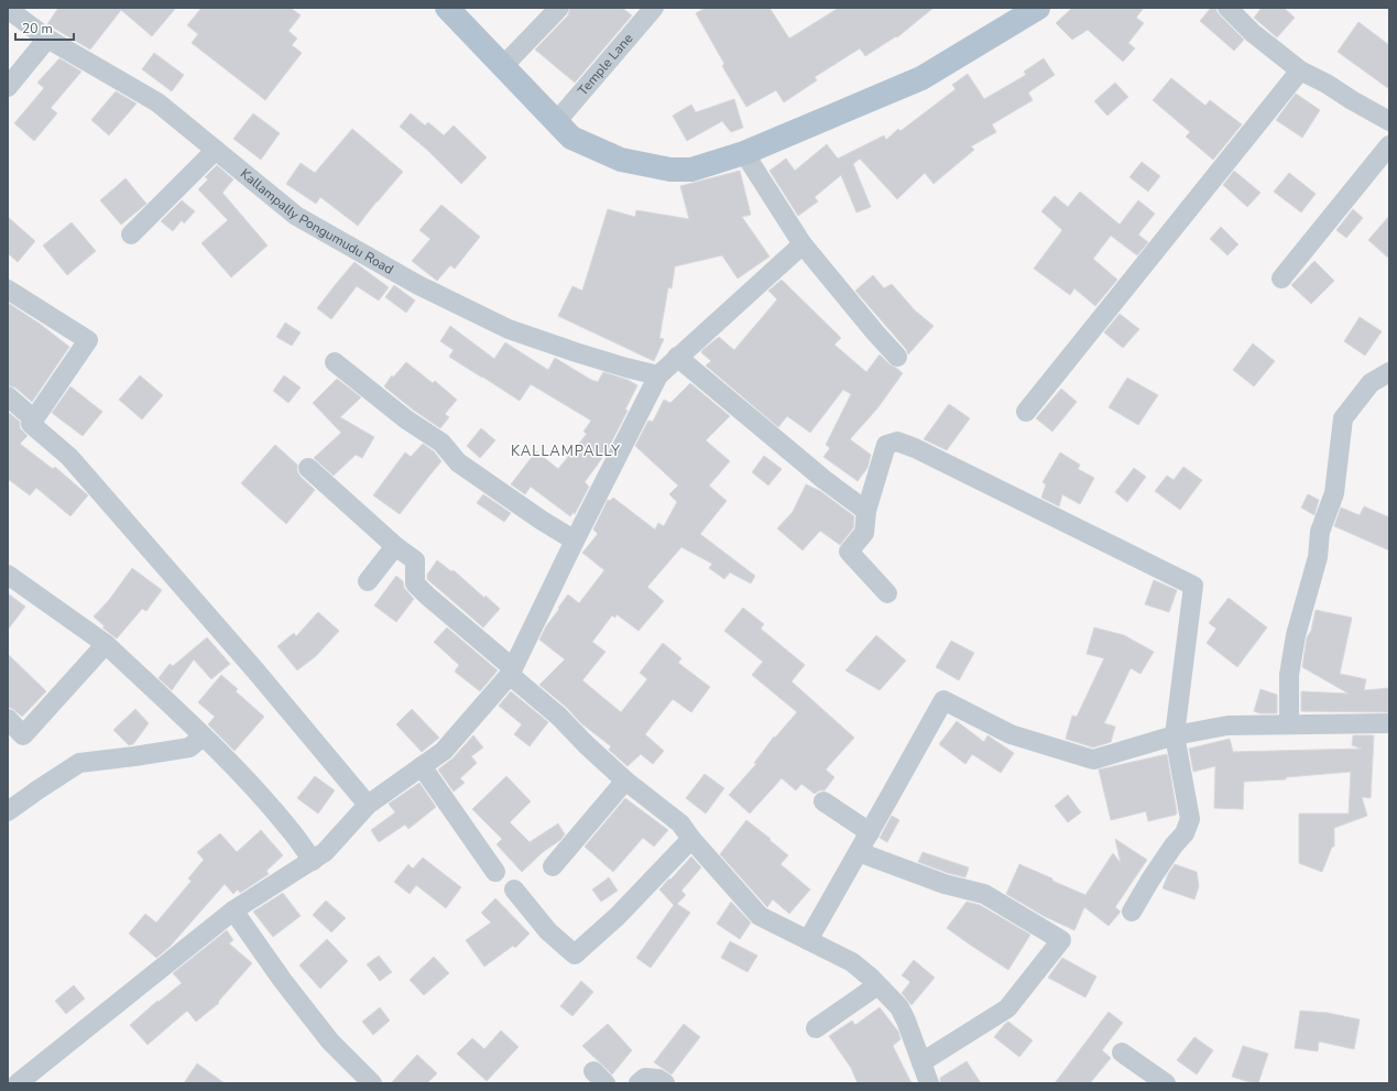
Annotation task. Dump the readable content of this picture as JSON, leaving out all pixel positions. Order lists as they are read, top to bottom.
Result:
{
  "streets": {
    "street": ["Temple Lane", "Kallampally Pongumudu Road"]
  },
  "districts": ["KALLAMPALLY"],
  "scale_bar": "20 m"
}
